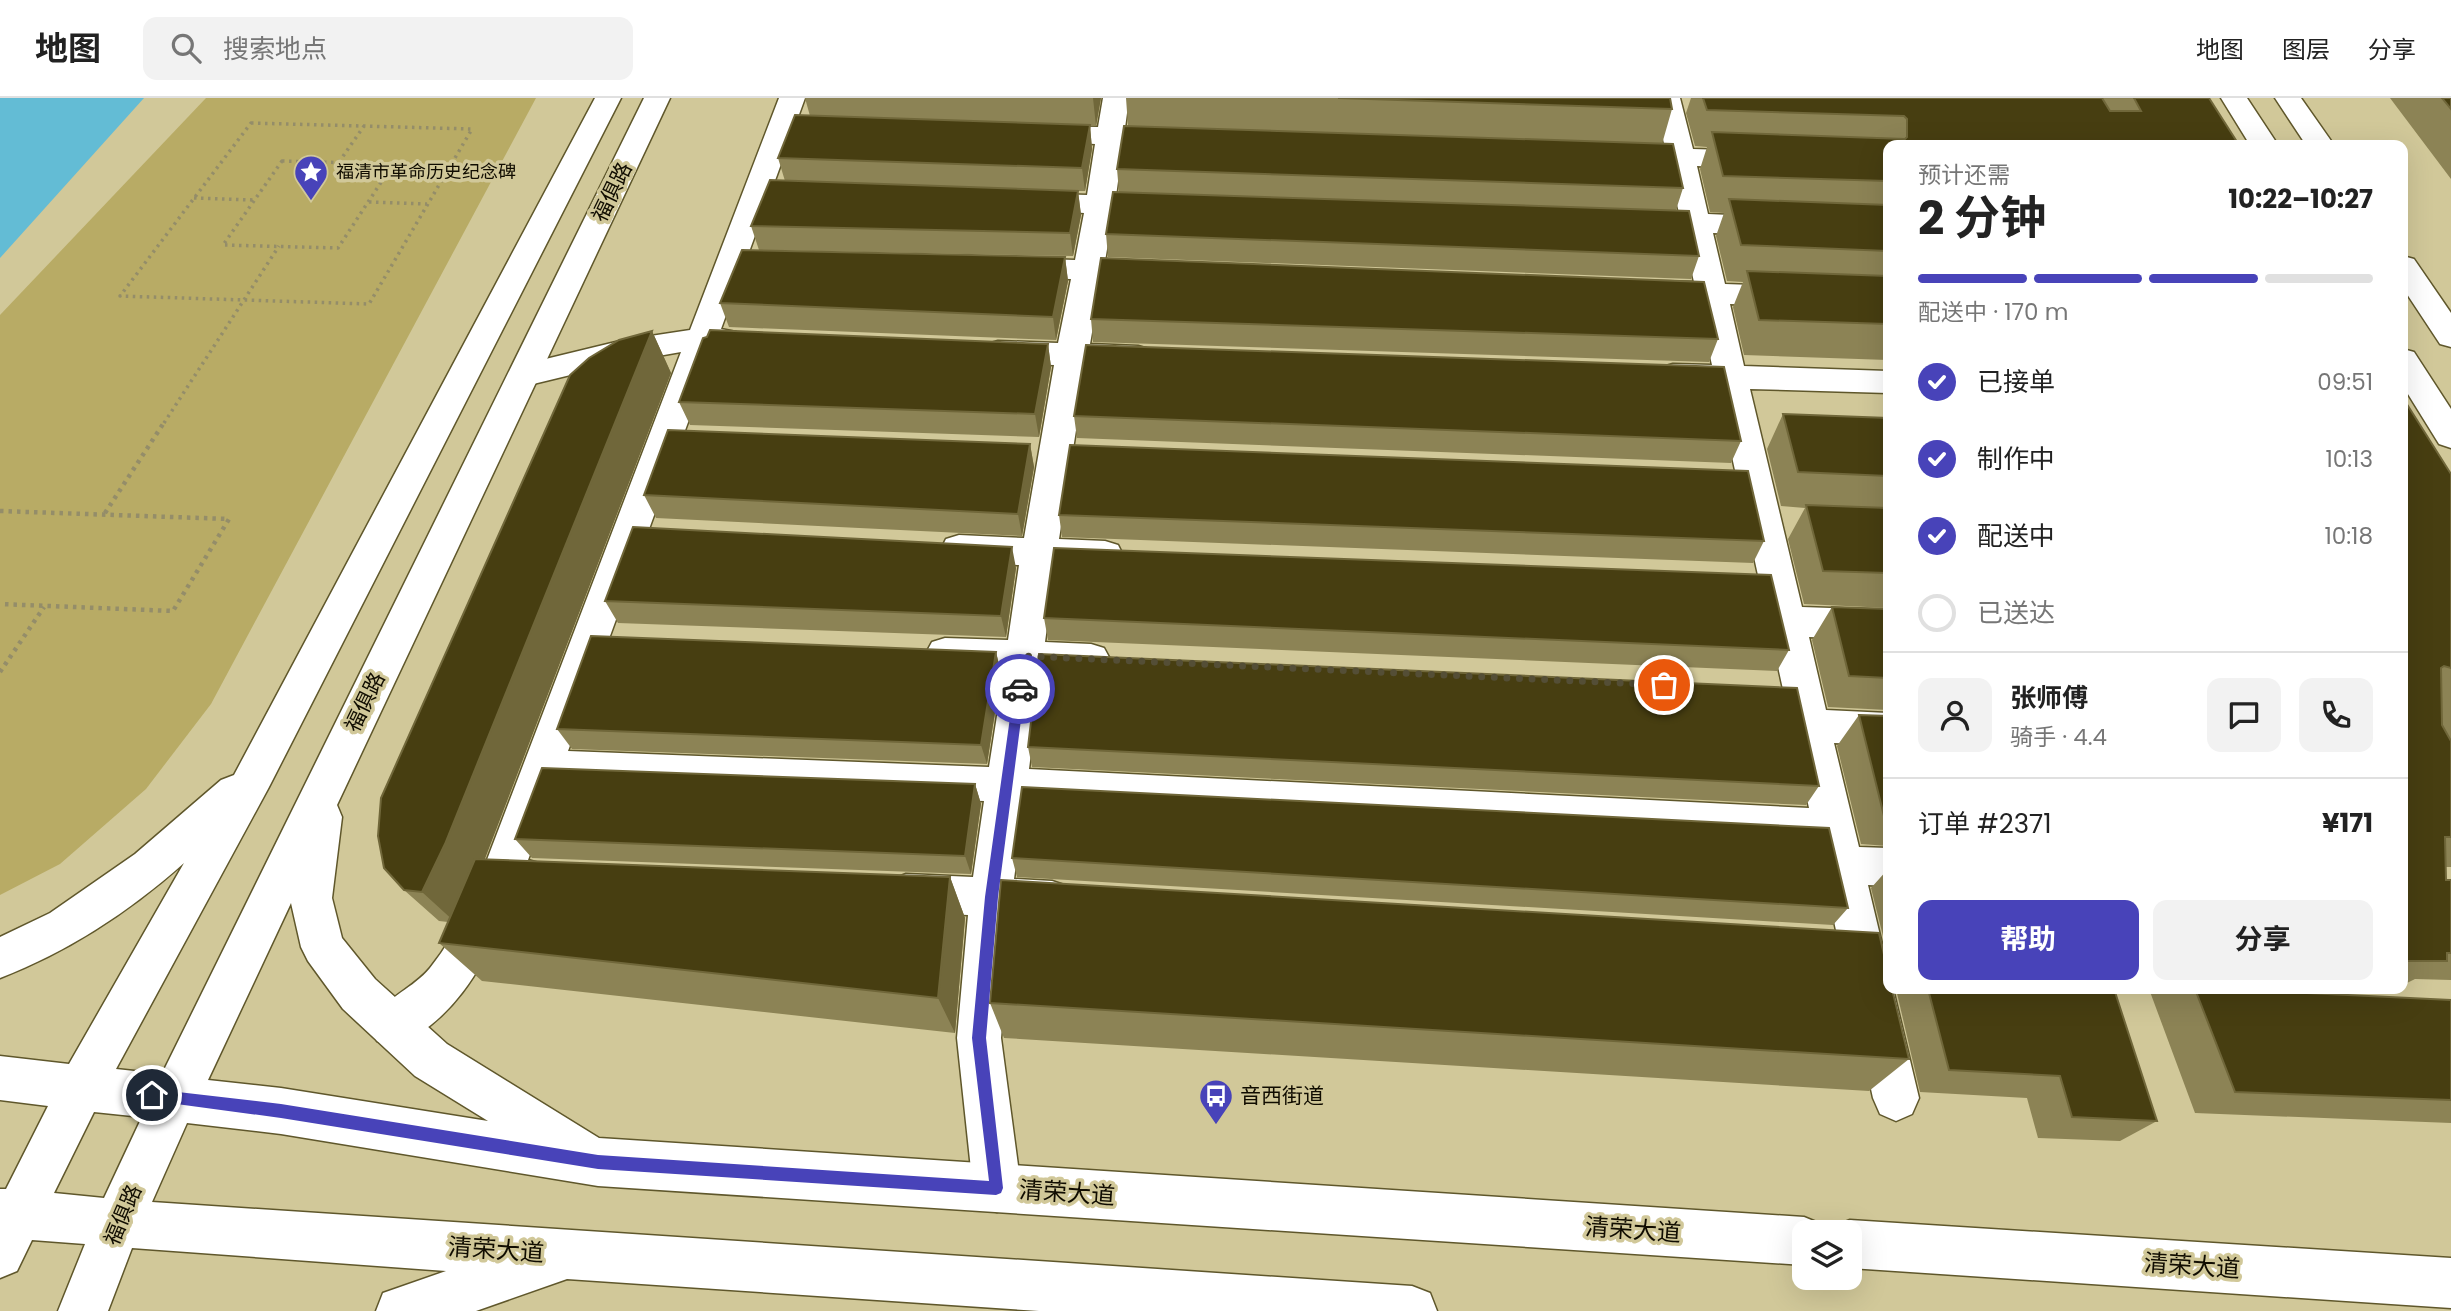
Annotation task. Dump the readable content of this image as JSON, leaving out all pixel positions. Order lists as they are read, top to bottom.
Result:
{
  "streets": {
    "street": ["福俱路", "清荣大道"]
  },
  "crossings": [
    ["福俱路", "清荣大道"]
  ],
  "places": {
    "place": ["福清市革命历史纪念碑"],
    "bus stop": ["音西街道"]
  },
  "page": {
    "header": "地图",
    "search": "搜索地点",
    "nav": ["地图", "图层", "分享"],
    "heading": ["2 分钟", "预计还需", "10:22–10:27"],
    "panel": [
      "张师傅",
      "骑手 · 4.4",
      "订单 #2371",
      "¥171"
    ],
    "bar": "配送中 · 170 m",
    "list": [
      ["已接单", "09:51"],
      ["制作中", "10:13"],
      ["配送中", "10:18"],
      "已送达"
    ],
    "buttons": ["帮助", "分享"]
  }
}
